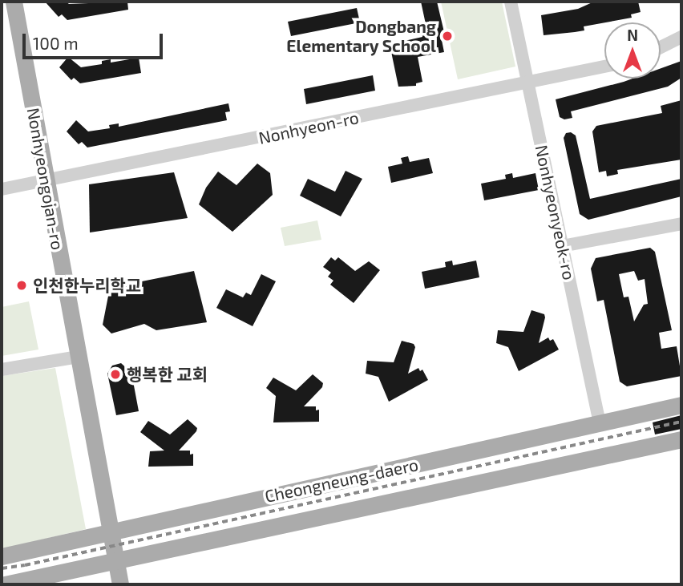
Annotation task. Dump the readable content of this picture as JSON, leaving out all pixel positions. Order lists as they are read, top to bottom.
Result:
{
  "streets": {
    "main road": ["Nonhyeongojan-ro", "Cheongneung-daero"],
    "street": ["Nonhyeon-ro", "Nonhyeonyeok-ro"]
  },
  "crossings": [
    ["Nonhyeon-ro", "Nonhyeongojan-ro"],
    ["Nonhyeon-ro", "Nonhyeonyeok-ro"],
    ["Nonhyeongojan-ro", "Cheongneung-daero"],
    ["Nonhyeonyeok-ro", "Cheongneung-daero"]
  ],
  "places": ["Dongbang Elementary School", "인천한누리학교", "행복한 교회"],
  "scale_bar": "100 m",
  "north": "top"
}
